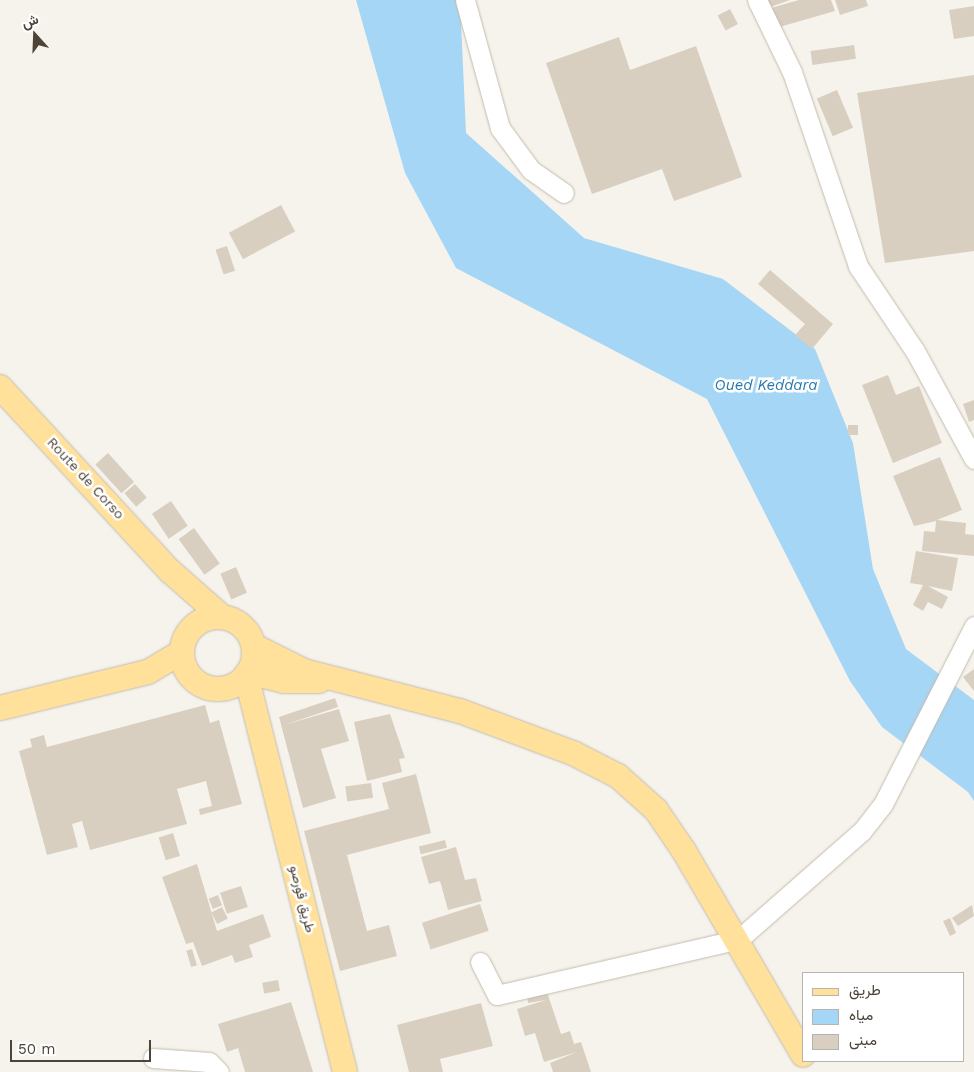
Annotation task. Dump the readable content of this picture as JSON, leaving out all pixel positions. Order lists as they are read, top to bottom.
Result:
{
  "streets": {
    "main road": ["Route de Corso", "طريق قورصو"]
  },
  "water": ["Oued Keddara"],
  "legend": ["طريق", "مياه", "مبنى"],
  "scale_bar": "50 m",
  "north": "top"
}
